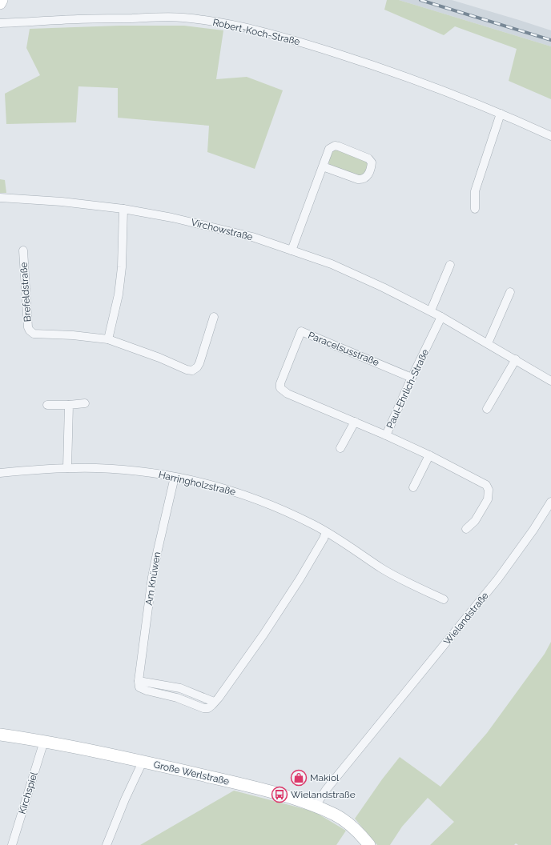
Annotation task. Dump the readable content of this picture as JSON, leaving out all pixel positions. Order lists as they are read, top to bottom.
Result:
{
  "streets": {
    "street": [
      "Robert-Koch-Straße",
      "Virchowstraße",
      "Brefeldstraße",
      "Paracelsusstraße",
      "Paul-Ehrlich-Straße",
      "Harringholzstraße",
      "Am Knüwen",
      "Wielandstraße",
      "Große Werlstraße",
      "Kirchspiel"
    ]
  },
  "crossings": [
    ["Virchowstraße", "Paul-Ehrlich-Straße"],
    ["Paracelsusstraße", "Paul-Ehrlich-Straße"],
    ["Harringholzstraße", "Am Knüwen"],
    ["Wielandstraße", "Große Werlstraße"],
    ["Große Werlstraße", "Kirchspiel"]
  ],
  "places": {
    "shop": ["Makiol"],
    "bus stop": ["Wielandstraße"]
  }
}
